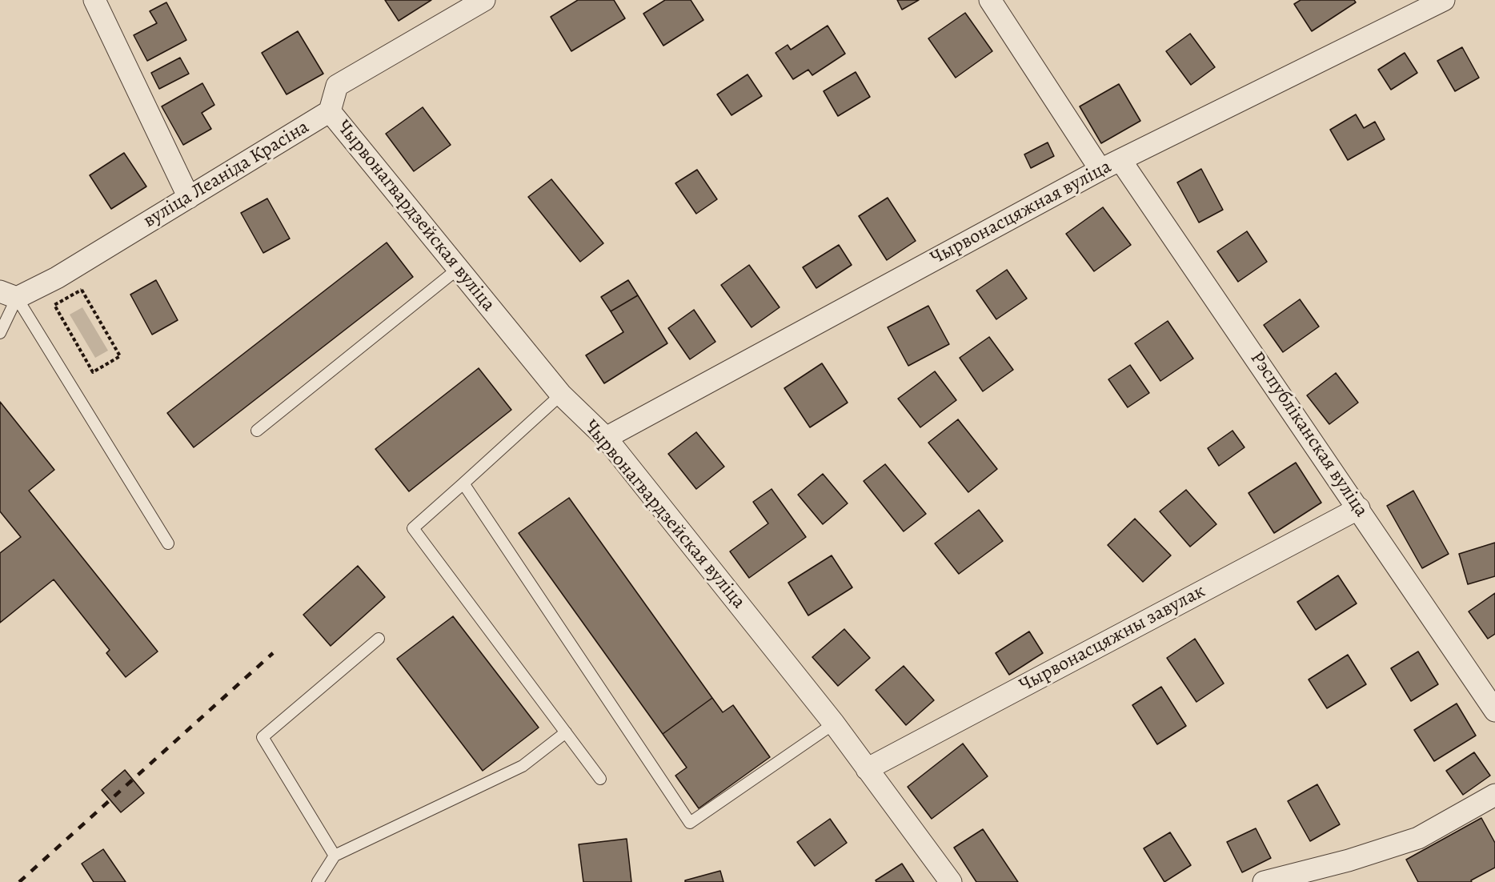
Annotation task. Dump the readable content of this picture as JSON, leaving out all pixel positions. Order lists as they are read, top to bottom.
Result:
{
  "streets": {
    "street": [
      "вуліца Леаніда Красіна",
      "Чырвонасцяжная вуліца",
      "Чырвонагвардзейская вуліца",
      "Рэспубліканская вуліца",
      "Чырвонасцяжны завулак"
    ]
  },
  "crossings": [
    ["вуліца Леаніда Красіна", "Чырвонагвардзейская вуліца"],
    ["Чырвонасцяжная вуліца", "Чырвонагвардзейская вуліца"],
    ["Чырвонасцяжная вуліца", "Рэспубліканская вуліца"],
    ["Чырвонагвардзейская вуліца", "Чырвонасцяжны завулак"],
    ["Рэспубліканская вуліца", "Чырвонасцяжны завулак"]
  ]
}
